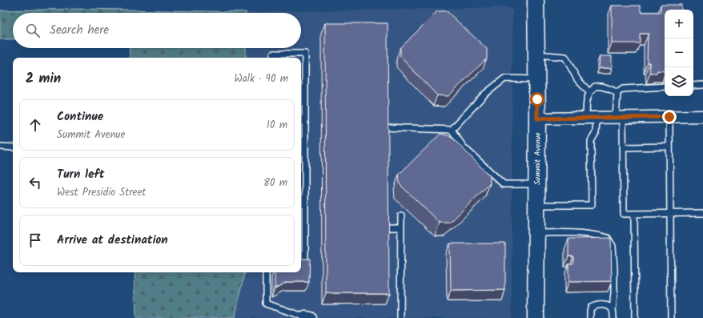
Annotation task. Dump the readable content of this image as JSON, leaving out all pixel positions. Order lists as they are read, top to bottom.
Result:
{
  "streets": {
    "main road": ["Summit Avenue"]
  },
  "page": {
    "map_buttons": ["+", "−"],
    "search": "Search here",
    "heading": ["2 min", "Walk · 90 m"],
    "list": [
      ["Continue", "Summit Avenue", "10 m"],
      ["Turn left", "West Presidio Street", "80 m"],
      "Arrive at destination"
    ]
  }
}
